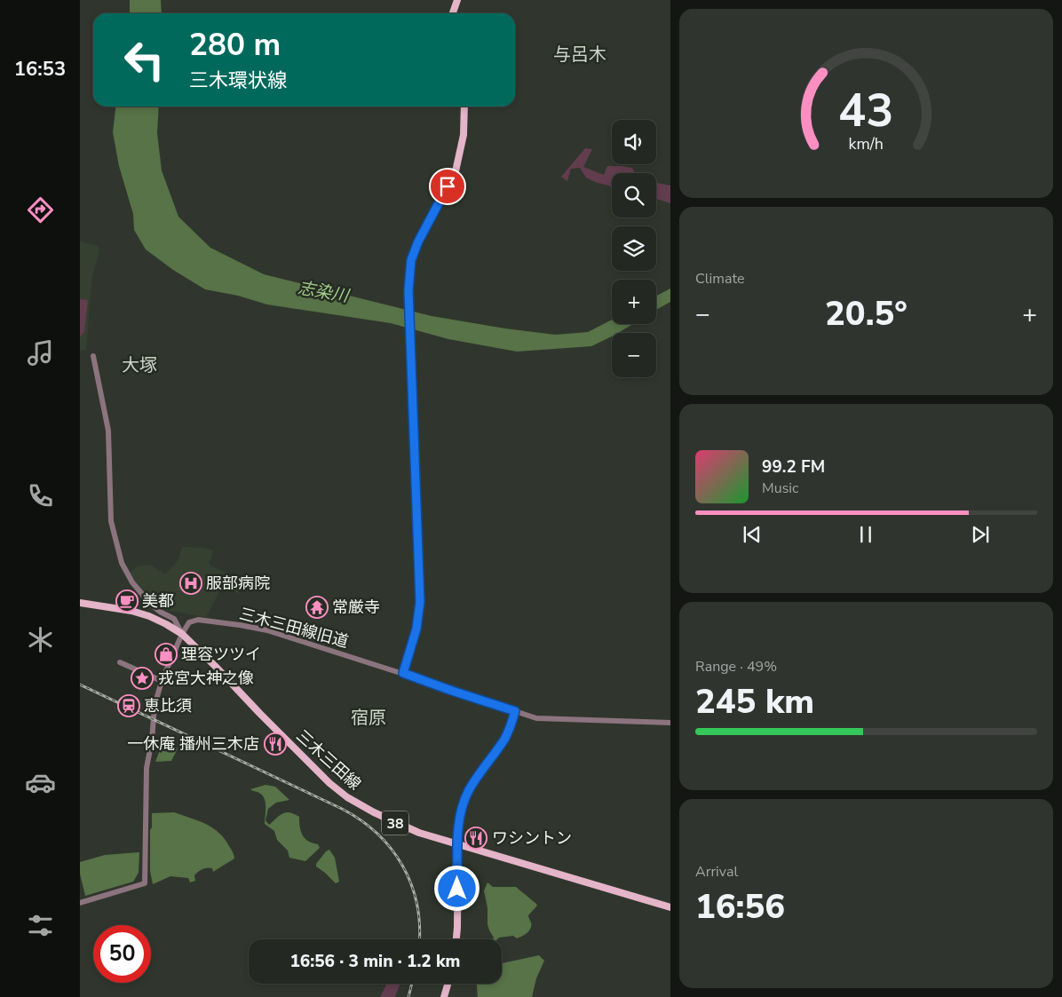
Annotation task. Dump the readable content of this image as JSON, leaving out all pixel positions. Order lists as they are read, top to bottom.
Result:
{
  "streets": {
    "main road": ["三木三田線", "38"],
    "street": ["三木三田線旧道"]
  },
  "crossings": [
    ["三木三田線旧道", "三木三田線"]
  ],
  "districts": ["与呂木", "大塚", "宿原"],
  "water": ["志染川"],
  "places": {
    "hospital": ["服部病院"],
    "cafe": ["美都"],
    "temple": ["常厳寺"],
    "shop": ["理容ツツイ"],
    "place": ["戎宮大神之像"],
    "station": ["恵比須"],
    "restaurant": ["一休庵 播州三木店", "ワシントン"]
  },
  "page": {
    "tabs": "16:53",
    "turn": ["280 m", "三木環状線"],
    "map_buttons": ["+", "−"],
    "tile": [
      "Climate",
      ["Range · 49%", "245 km"],
      ["Arrival", "16:56"]
    ],
    "heat": ["−", "20.5°", "+"],
    "song": ["99.2 FM", "Music"],
    "limit": "50",
    "trip": "16:56 · 3 min · 1.2 km",
    "gauge": ["43", "km/h"]
  }
}
